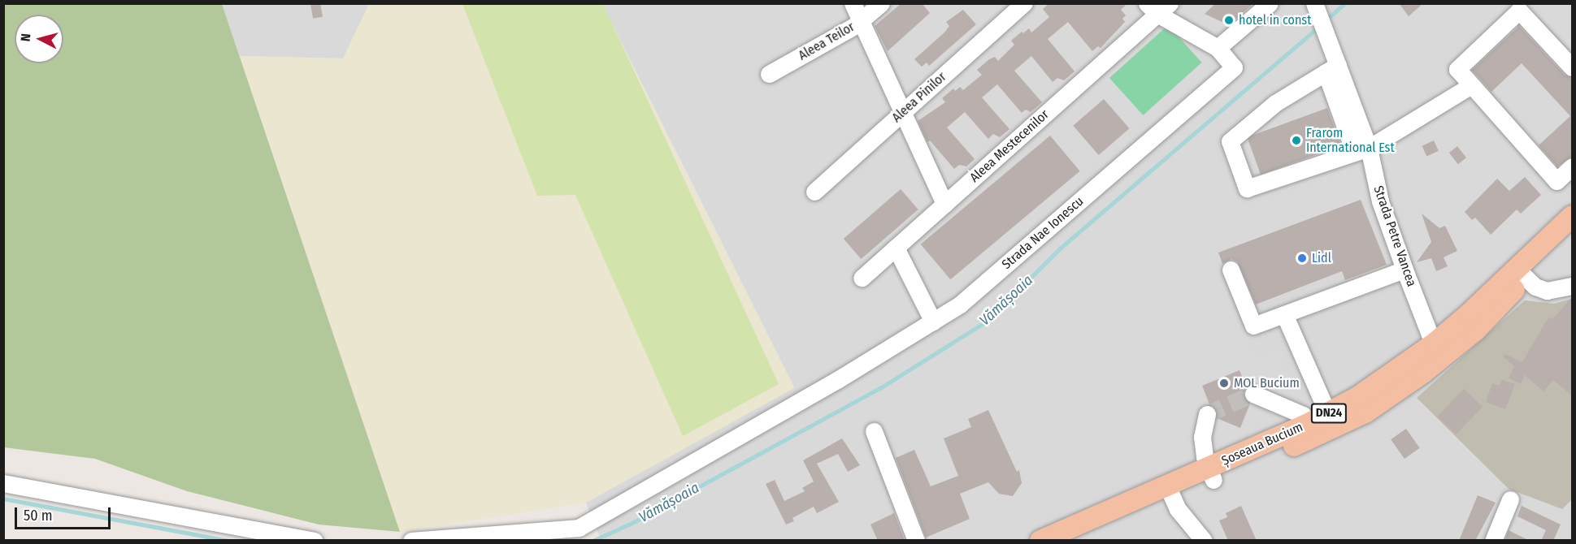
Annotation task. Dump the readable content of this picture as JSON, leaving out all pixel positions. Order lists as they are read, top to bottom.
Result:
{
  "streets": {
    "main road": ["DN24", "Șoseaua Bucium"],
    "street": [
      "Aleea Teilor",
      "Aleea Pinilor",
      "Aleea Mestecenilor",
      "Strada Nae Ionescu",
      "Strada Petre Vancea"
    ]
  },
  "crossings": [
    ["Strada Petre Vancea", "Șoseaua Bucium"]
  ],
  "water": ["Vămășoaia"],
  "places": [
    "hotel in const",
    "Frarom International Est",
    "Lidl",
    "MOL Bucium"
  ],
  "scale_bar": "50 m",
  "north": "left"
}
